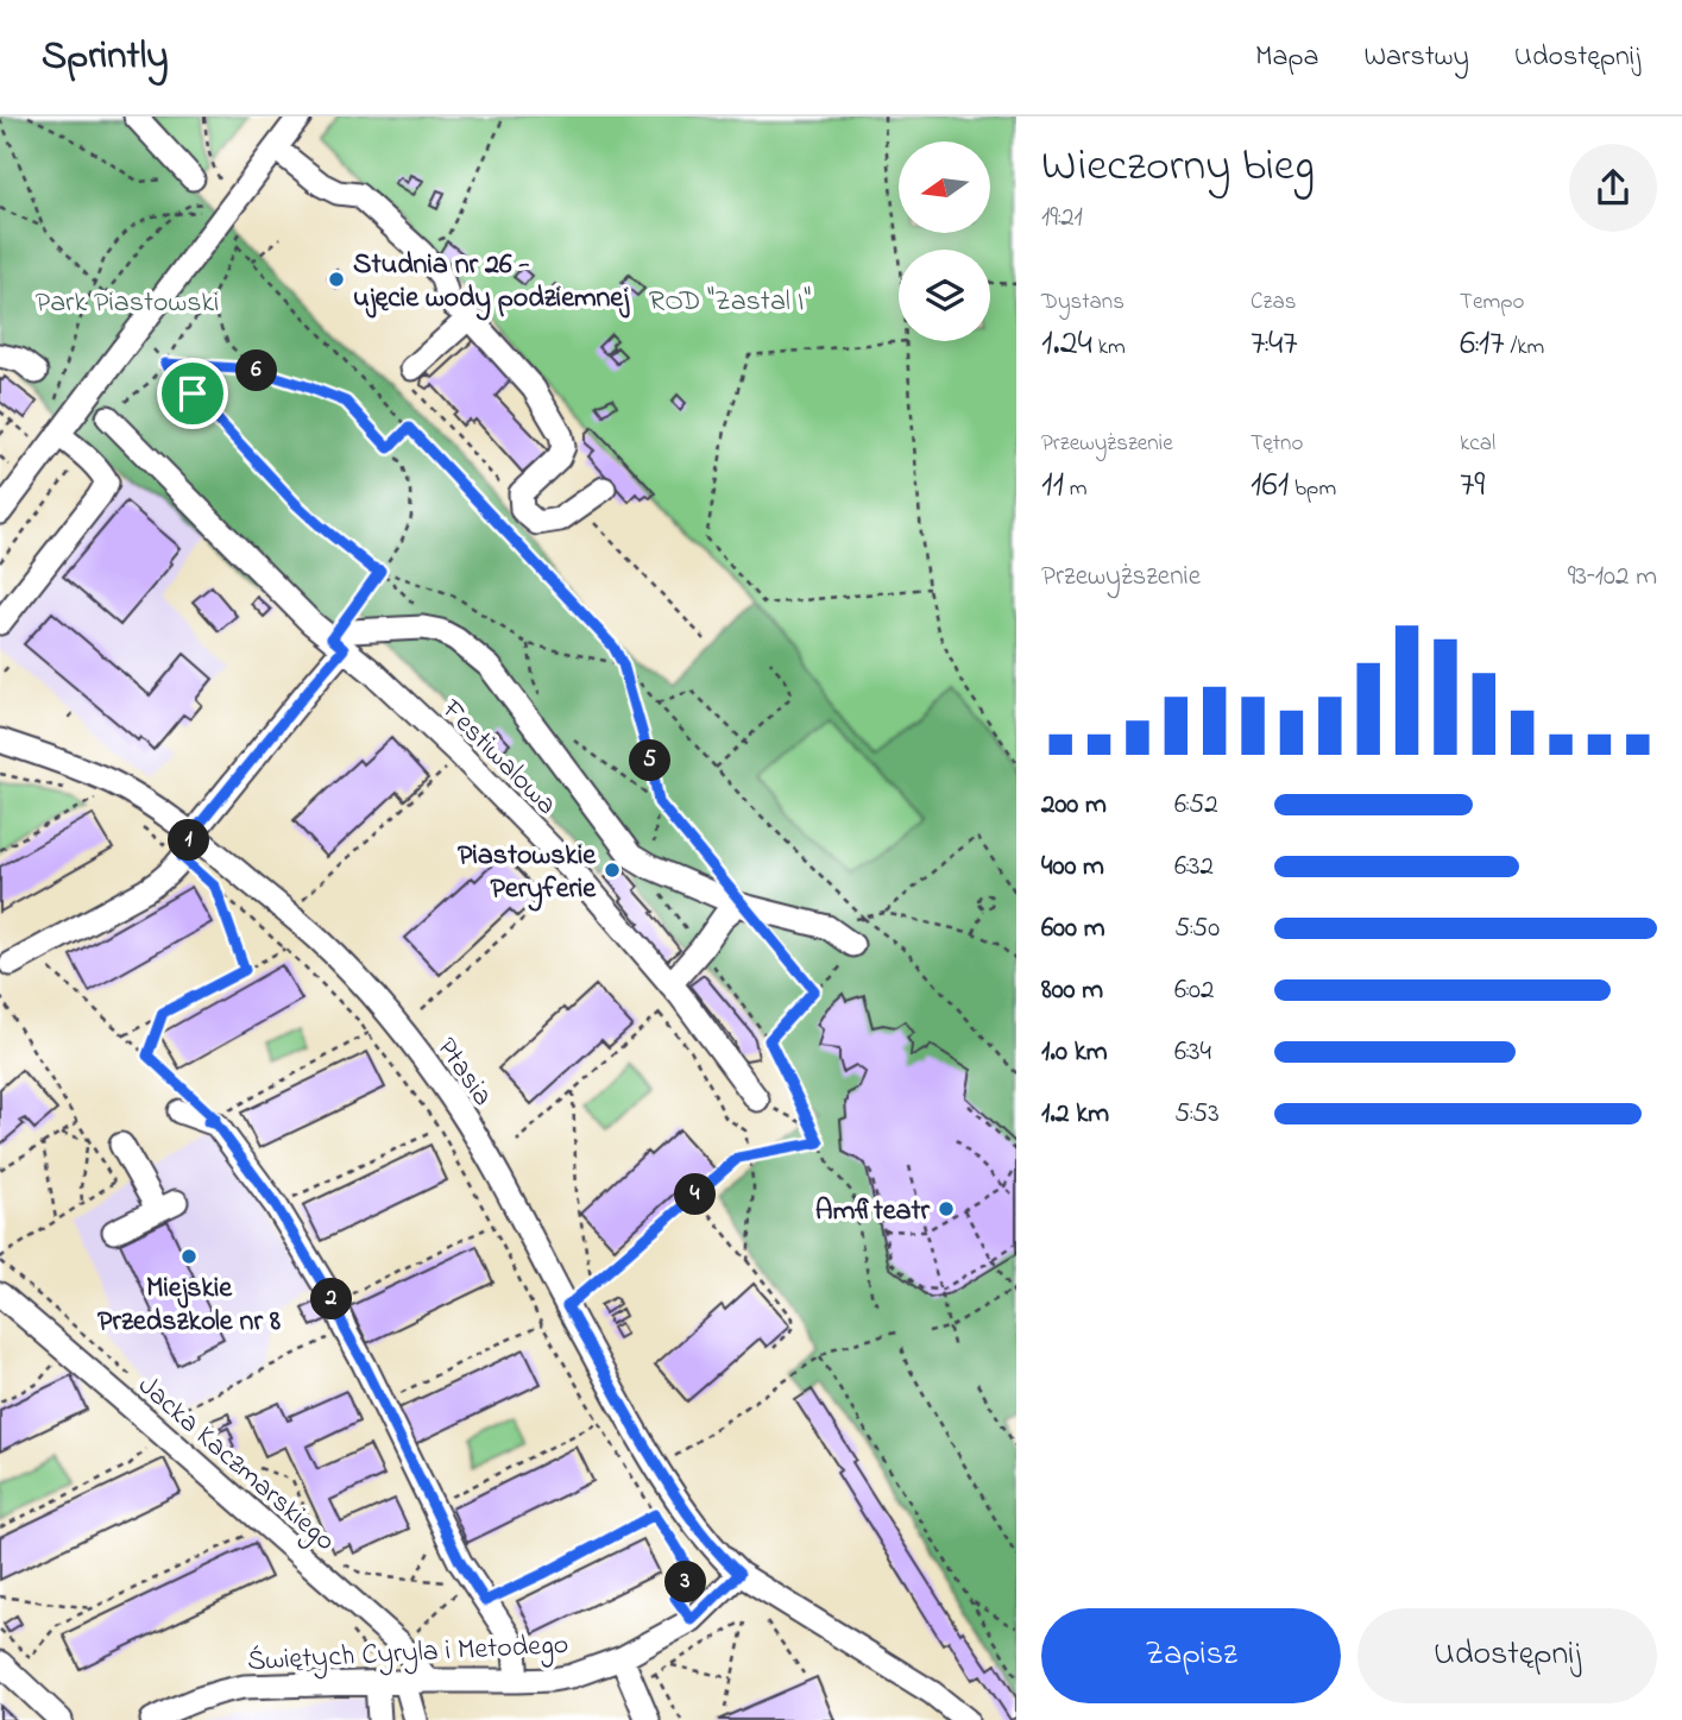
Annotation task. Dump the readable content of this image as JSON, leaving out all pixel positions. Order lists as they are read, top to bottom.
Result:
{
  "streets": {
    "street": [
      "Festiwalowa",
      "Ptasia",
      "Jacka Kaczmarskiego",
      "Świętych Cyryla i Metodego"
    ]
  },
  "crossings": [
    ["Ptasia", "Świętych Cyryla i Metodego"],
    ["Jacka Kaczmarskiego", "Świętych Cyryla i Metodego"]
  ],
  "parks": ["ROD \"Zastal I\"", "Park Piastowski"],
  "places": [
    "Studnia nr 26 - ujęcie wody podziemnej",
    "Piastowskie Peryferie",
    "Amfiteatr",
    "Miejskie Przedszkole nr 8"
  ],
  "north": "left",
  "page": {
    "header": "Sprintly",
    "nav": ["Mapa", "Warstwy", "Udostępnij"],
    "heading": ["Wieczorny bieg", "19:21"],
    "stats": [
      ["Dystans", "1.24 km"],
      ["Czas", "7:47"],
      ["Tempo", "6:17 /km"],
      ["Przewyższenie", "11 m"],
      ["Tętno", "161 bpm"],
      ["kcal", "79"]
    ],
    "pins": [
      "6",
      "5",
      "1",
      "4",
      "2",
      "3"
    ],
    "chart": ["Przewyższenie", "93–102 m"],
    "list": [
      {
        "name": "200 m",
        "note": "6:52"
      },
      {
        "name": "400 m",
        "note": "6:32"
      },
      {
        "name": "600 m",
        "note": "5:50"
      },
      {
        "name": "800 m",
        "note": "6:02"
      },
      {
        "name": "1.0 km",
        "note": "6:34"
      },
      {
        "name": "1.2 km",
        "note": "5:53"
      }
    ],
    "buttons": ["Zapisz", "Udostępnij"]
  }
}
